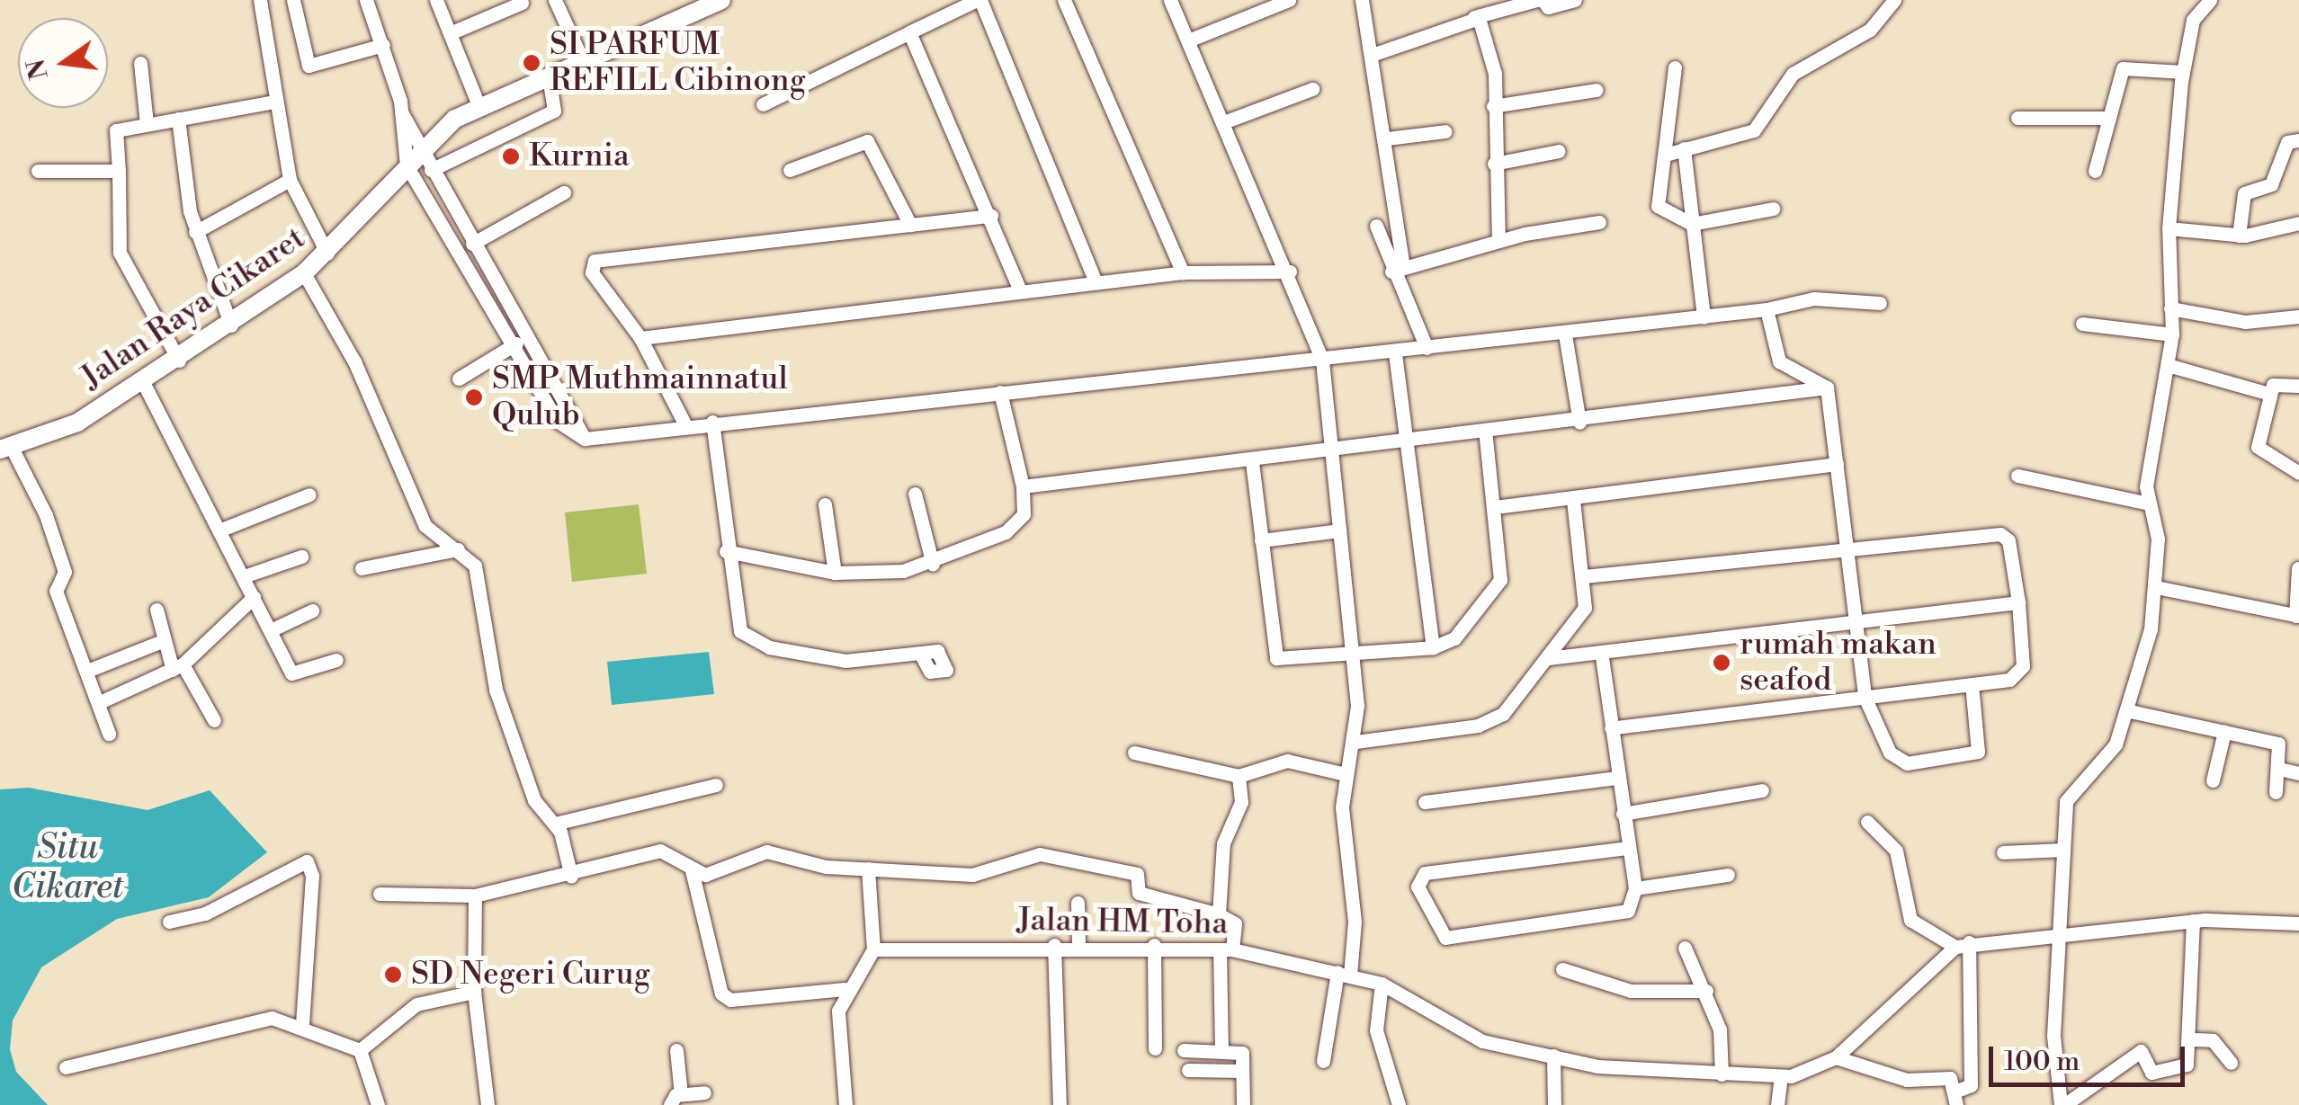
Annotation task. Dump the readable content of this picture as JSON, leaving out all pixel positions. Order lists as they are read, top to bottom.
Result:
{
  "streets": {
    "main road": ["Jalan Raya Cikaret"],
    "street": ["Jalan HM Toha"]
  },
  "water": ["Situ Cikaret"],
  "places": [
    "SI PARFUM REFILL Cibinong",
    "Kurnia",
    "SMP Muthmainnatul Qulub",
    "rumah makan seafod",
    "SD Negeri Curug"
  ],
  "scale_bar": "100 m",
  "north": "left"
}
